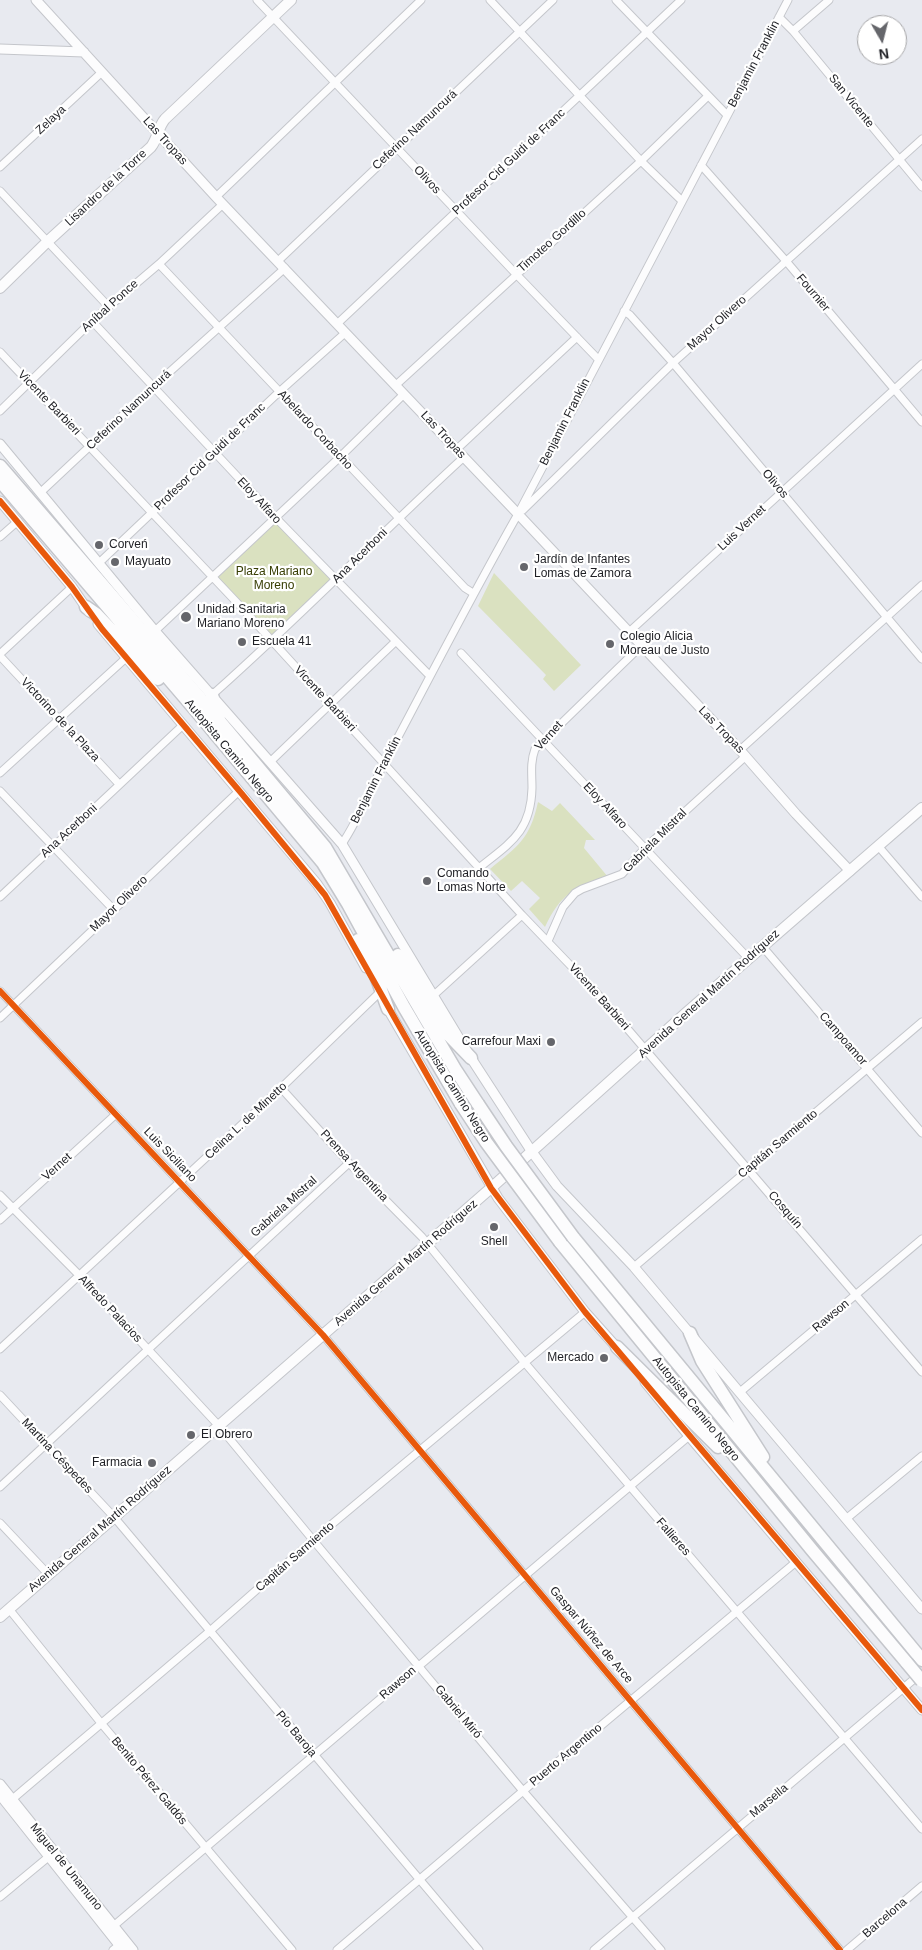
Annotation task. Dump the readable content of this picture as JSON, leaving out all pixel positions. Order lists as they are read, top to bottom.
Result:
{
  "streets": {
    "highway": ["Autopista Camino Negro"],
    "main road": ["Lisandro de la Torre", "Avenida General Martín Rodríguez"],
    "street": [
      "Benjamin Franklin",
      "San Vicente",
      "Zelaya",
      "Ceferino Namuncurá",
      "Las Tropas",
      "Profesor Cid Guidi de Franc",
      "Olivos",
      "Timoteo Gordillo",
      "Fournier",
      "Aníbal Ponce",
      "Mayor Olivero",
      "Vicente Barbieri",
      "Abelardo Corbacho",
      "Eloy Alfaro",
      "Luis Vernet",
      "Ana Acerboni",
      "Victorino de la Plaza",
      "Vernet",
      "Gabriela Mistral",
      "Campoamor",
      "Celina L. de Minetto",
      "Capitán Sarmiento",
      "Luis Siciliano",
      "Prensa Argentina",
      "Cosquín",
      "Alfredo Palacios",
      "Rawson",
      "Martina Céspedes",
      "Fallieres",
      "Gaspar Núñez de Arce",
      "Gabriel Miró",
      "Pío Baroja",
      "Puerto Argentino",
      "Benito Pérez Galdós",
      "Marsella",
      "Miguel de Unamuno",
      "Barcelona"
    ]
  },
  "crossings": [
    ["Benjamin Franklin", "San Vicente"],
    ["Benjamin Franklin", "Las Tropas"],
    ["Benjamin Franklin", "Olivos"],
    ["Benjamin Franklin", "Fournier"],
    ["Benjamin Franklin", "Mayor Olivero"],
    ["Benjamin Franklin", "Vicente Barbieri"],
    ["Benjamin Franklin", "Abelardo Corbacho"],
    ["Benjamin Franklin", "Eloy Alfaro"],
    ["San Vicente", "Mayor Olivero"],
    ["Zelaya", "Las Tropas"],
    ["Ceferino Namuncurá", "Las Tropas"],
    ["Ceferino Namuncurá", "Olivos"],
    ["Ceferino Namuncurá", "Vicente Barbieri"],
    ["Ceferino Namuncurá", "Abelardo Corbacho"],
    ["Ceferino Namuncurá", "Eloy Alfaro"],
    ["Las Tropas", "Profesor Cid Guidi de Franc"],
    ["Las Tropas", "Lisandro de la Torre"],
    ["Las Tropas", "Timoteo Gordillo"],
    ["Las Tropas", "Aníbal Ponce"],
    ["Las Tropas", "Mayor Olivero"],
    ["Las Tropas", "Luis Vernet"],
    ["Las Tropas", "Ana Acerboni"],
    ["Las Tropas", "Vernet"],
    ["Las Tropas", "Gabriela Mistral"],
    ["Las Tropas", "Avenida General Martín Rodríguez"],
    ["Profesor Cid Guidi de Franc", "Olivos"],
    ["Profesor Cid Guidi de Franc", "Vicente Barbieri"],
    ["Profesor Cid Guidi de Franc", "Abelardo Corbacho"],
    ["Profesor Cid Guidi de Franc", "Eloy Alfaro"],
    ["Olivos", "Lisandro de la Torre"],
    ["Olivos", "Timoteo Gordillo"],
    ["Olivos", "Mayor Olivero"],
    ["Olivos", "Luis Vernet"],
    ["Olivos", "Gabriela Mistral"],
    ["Fournier", "Mayor Olivero"],
    ["Fournier", "Luis Vernet"],
    ["Aníbal Ponce", "Vicente Barbieri"],
    ["Aníbal Ponce", "Abelardo Corbacho"],
    ["Aníbal Ponce", "Eloy Alfaro"],
    ["Mayor Olivero", "Luis Siciliano"],
    ["Vicente Barbieri", "Ana Acerboni"],
    ["Vicente Barbieri", "Vernet"],
    ["Vicente Barbieri", "Gabriela Mistral"],
    ["Vicente Barbieri", "Avenida General Martín Rodríguez"],
    ["Vicente Barbieri", "Cosquín"],
    ["Abelardo Corbacho", "Ana Acerboni"],
    ["Eloy Alfaro", "Ana Acerboni"],
    ["Eloy Alfaro", "Vernet"],
    ["Eloy Alfaro", "Gabriela Mistral"],
    ["Eloy Alfaro", "Avenida General Martín Rodríguez"],
    ["Ana Acerboni", "Victorino de la Plaza"],
    ["Vernet", "Luis Siciliano"],
    ["Vernet", "Alfredo Palacios"],
    ["Gabriela Mistral", "Luis Siciliano"],
    ["Gabriela Mistral", "Prensa Argentina"],
    ["Gabriela Mistral", "Alfredo Palacios"],
    ["Gabriela Mistral", "Martina Céspedes"],
    ["Avenida General Martín Rodríguez", "Campoamor"],
    ["Avenida General Martín Rodríguez", "Luis Siciliano"],
    ["Avenida General Martín Rodríguez", "Prensa Argentina"],
    ["Avenida General Martín Rodríguez", "Cosquín"],
    ["Avenida General Martín Rodríguez", "Alfredo Palacios"],
    ["Avenida General Martín Rodríguez", "Martina Céspedes"],
    ["Avenida General Martín Rodríguez", "Fallieres"],
    ["Avenida General Martín Rodríguez", "Gaspar Núñez de Arce"],
    ["Avenida General Martín Rodríguez", "Gabriel Miró"],
    ["Avenida General Martín Rodríguez", "Pío Baroja"],
    ["Avenida General Martín Rodríguez", "Benito Pérez Galdós"],
    ["Campoamor", "Capitán Sarmiento"],
    ["Celina L. de Minetto", "Luis Siciliano"],
    ["Celina L. de Minetto", "Prensa Argentina"],
    ["Celina L. de Minetto", "Alfredo Palacios"],
    ["Capitán Sarmiento", "Cosquín"],
    ["Capitán Sarmiento", "Fallieres"],
    ["Capitán Sarmiento", "Gaspar Núñez de Arce"],
    ["Capitán Sarmiento", "Gabriel Miró"],
    ["Capitán Sarmiento", "Pío Baroja"],
    ["Capitán Sarmiento", "Benito Pérez Galdós"],
    ["Capitán Sarmiento", "Miguel de Unamuno"],
    ["Luis Siciliano", "Gaspar Núñez de Arce"],
    ["Prensa Argentina", "Fallieres"],
    ["Cosquín", "Rawson"],
    ["Alfredo Palacios", "Gabriel Miró"],
    ["Rawson", "Fallieres"],
    ["Rawson", "Gaspar Núñez de Arce"],
    ["Rawson", "Gabriel Miró"],
    ["Rawson", "Pío Baroja"],
    ["Rawson", "Benito Pérez Galdós"],
    ["Rawson", "Miguel de Unamuno"],
    ["Martina Céspedes", "Pío Baroja"],
    ["Fallieres", "Puerto Argentino"],
    ["Fallieres", "Marsella"],
    ["Gaspar Núñez de Arce", "Puerto Argentino"],
    ["Gaspar Núñez de Arce", "Marsella"],
    ["Gabriel Miró", "Puerto Argentino"],
    ["Gabriel Miró", "Marsella"],
    ["Pío Baroja", "Puerto Argentino"]
  ],
  "parks": ["Plaza Mariano Moreno"],
  "places": [
    "Corveń",
    "Mayuato",
    "Jardín de Infantes Lomas de Zamora",
    "Unidad Sanitaria Mariano Moreno",
    "Escuela 41",
    "Colegio Alicia Moreau de Justo",
    "Comando Lomas Norte",
    "Carrefour Maxi",
    "Shell",
    "Mercado",
    "El Obrero",
    "Farmacia"
  ],
  "north": "bottom"
}
